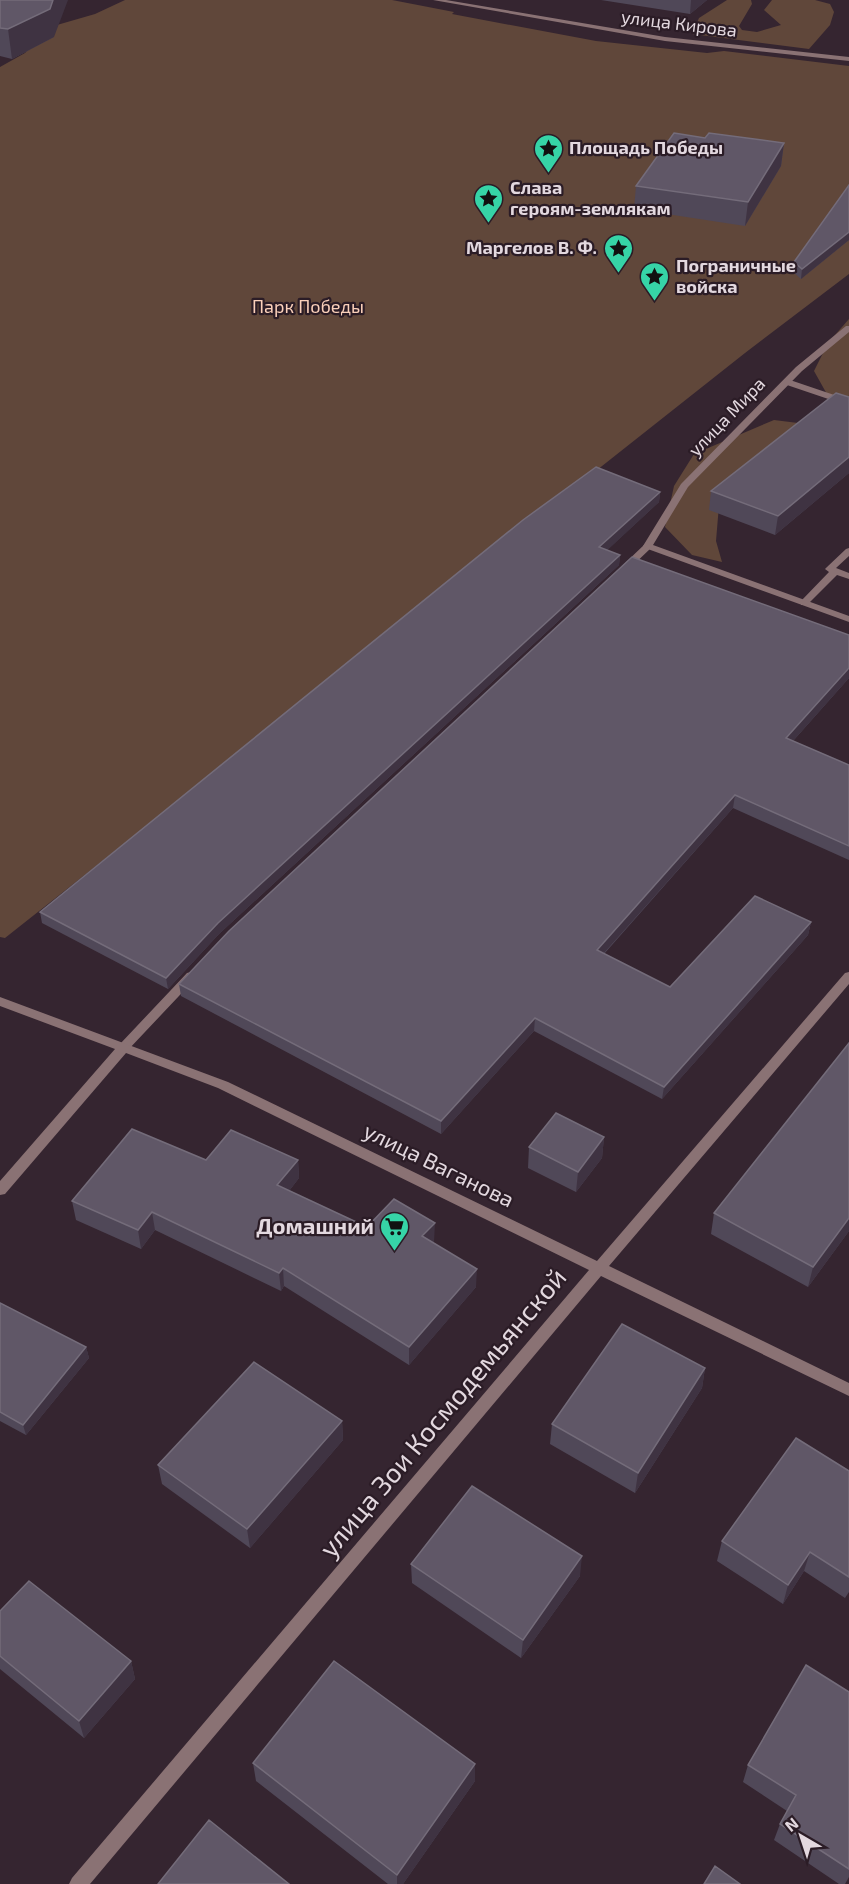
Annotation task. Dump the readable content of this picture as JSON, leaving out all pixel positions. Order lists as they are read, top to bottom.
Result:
{
  "streets": {
    "street": [
      "улица Кирова",
      "улица Мира",
      "улица Ваганова",
      "улица Зои Космодемьянской"
    ]
  },
  "crossings": [
    ["улица Ваганова", "улица Зои Космодемьянской"]
  ],
  "parks": ["Парк Победы"],
  "places": {
    "place": [
      "Площадь Победы",
      "Слава героям-землякам",
      "Маргелов В. Ф.",
      "Пограничные войска"
    ],
    "supermarket": ["Домашний"]
  },
  "north": "top left"
}
